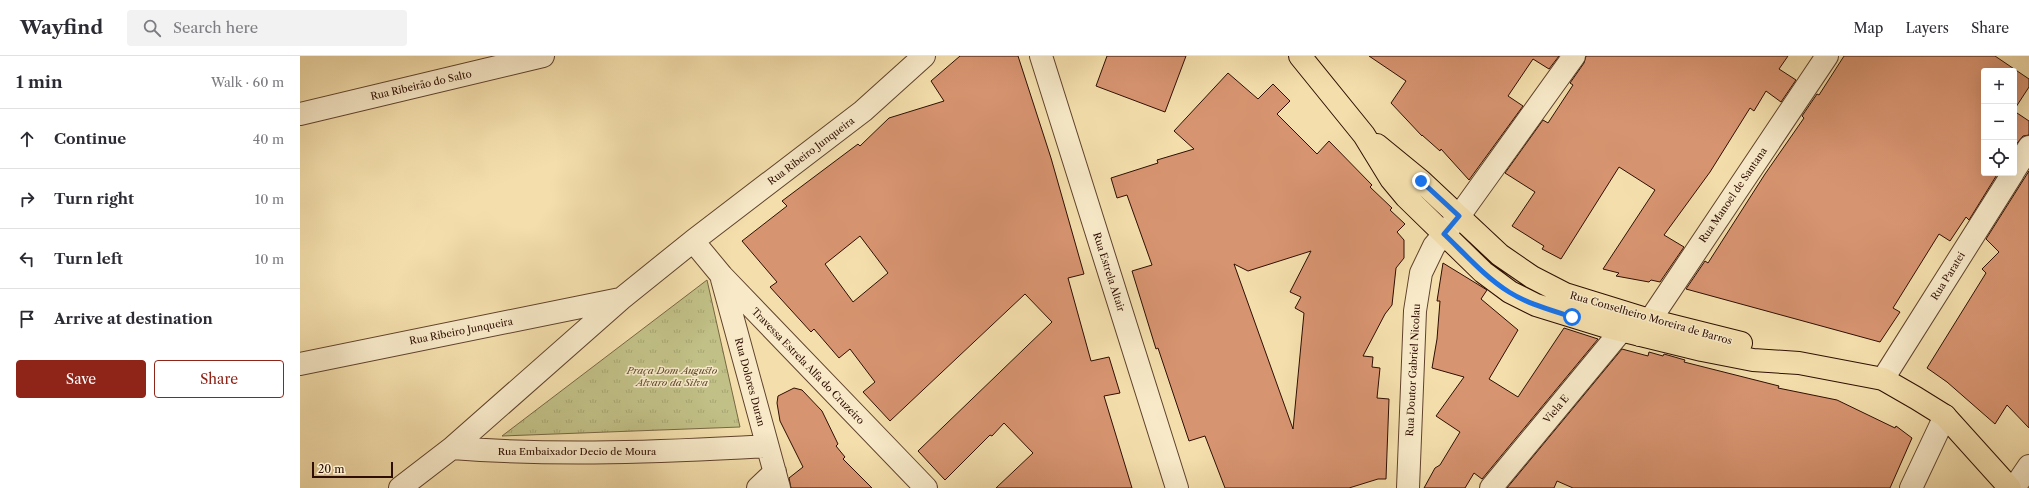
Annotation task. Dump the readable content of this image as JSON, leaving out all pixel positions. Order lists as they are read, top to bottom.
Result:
{
  "streets": {
    "main road": ["Rua Conselheiro Moreira de Barros"],
    "street": [
      "Rua Ribeirão do Salto",
      "Rua Ribeiro Junqueira",
      "Rua Manoel de Santana",
      "Rua Estrela Altair",
      "Rua Paratei",
      "Travessa Estrela Alfa do Cruzeiro",
      "Rua Doutor Gabriel Nicolau",
      "Rua Dolores Duran",
      "Viela E",
      "Rua Embaixador Decio de Moura"
    ]
  },
  "crossings": [
    ["Rua Ribeiro Junqueira", "Travessa Estrela Alfa do Cruzeiro"],
    ["Rua Manoel de Santana", "Rua Conselheiro Moreira de Barros"],
    ["Rua Manoel de Santana", "Viela E"],
    ["Rua Paratei", "Rua Conselheiro Moreira de Barros"],
    ["Rua Conselheiro Moreira de Barros", "Rua Doutor Gabriel Nicolau"],
    ["Rua Conselheiro Moreira de Barros", "Viela E"],
    ["Travessa Estrela Alfa do Cruzeiro", "Rua Dolores Duran"],
    ["Rua Dolores Duran", "Rua Embaixador Decio de Moura"]
  ],
  "parks": ["Praça Dom Augusto Alvaro da Silva"],
  "scale_bar": "20 m",
  "page": {
    "header": "Wayfind",
    "search": "Search here",
    "nav": ["Map", "Layers", "Share"],
    "heading": ["1 min", "Walk · 60 m"],
    "map_buttons": ["+", "−"],
    "list": [
      ["Continue", "40 m"],
      ["Turn right", "10 m"],
      ["Turn left", "10 m"],
      "Arrive at destination"
    ],
    "buttons": ["Save", "Share"],
    "scale": "20 m"
  }
}
